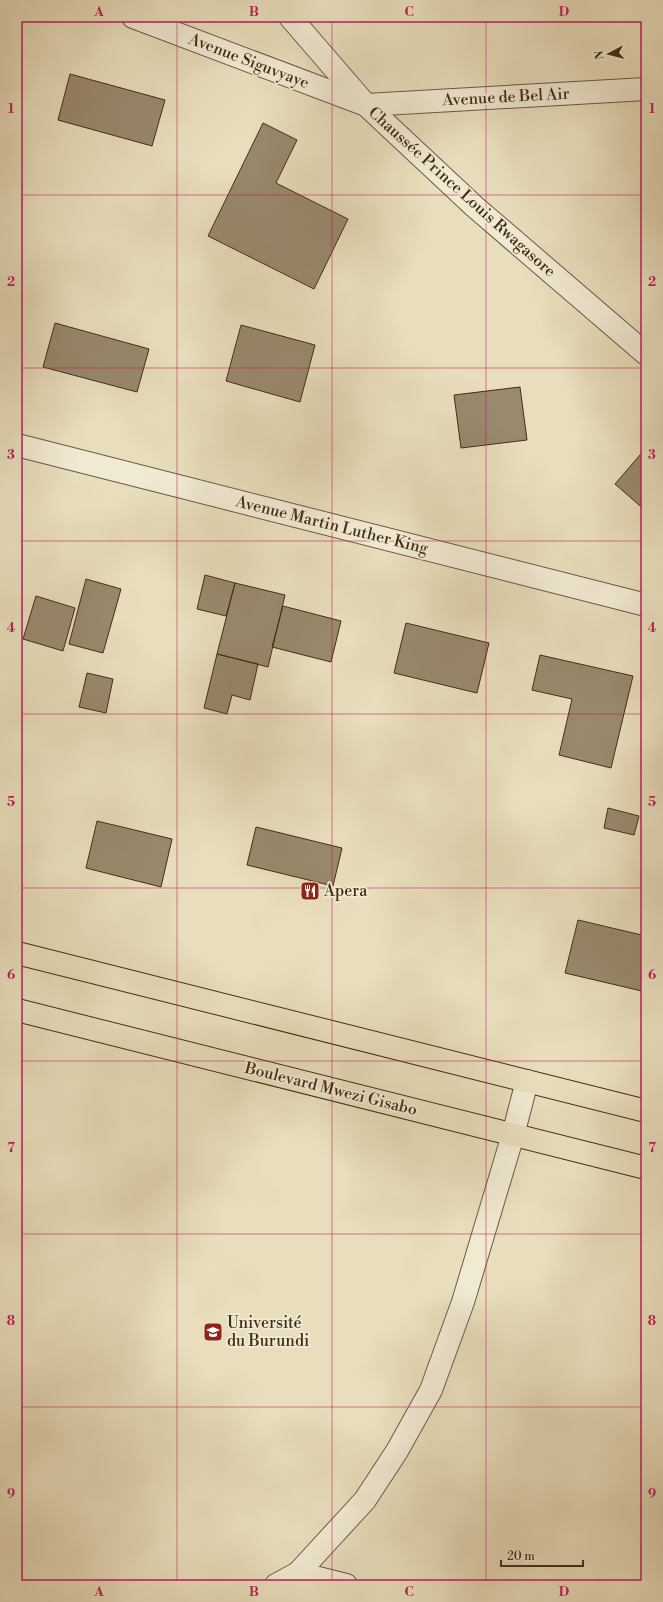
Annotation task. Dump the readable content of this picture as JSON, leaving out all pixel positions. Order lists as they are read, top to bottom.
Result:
{
  "streets": {
    "main road": ["Boulevard Mwezi Gisabo"],
    "street": [
      "Avenue Siguvyaye",
      "Avenue de Bel Air",
      "Chaussée Prince Louis Rwagasore",
      "Avenue Martin Luther King"
    ]
  },
  "crossings": [
    ["Avenue Siguvyaye", "Avenue de Bel Air"],
    ["Avenue Siguvyaye", "Chaussée Prince Louis Rwagasore"],
    ["Avenue de Bel Air", "Chaussée Prince Louis Rwagasore"]
  ],
  "places": {
    "restaurant": ["Apera"],
    "school or university": ["Université du Burundi"]
  },
  "scale_bar": "20 m",
  "north": "left",
  "grid": {
    "columns": [
      "A",
      "B",
      "C",
      "D"
    ],
    "rows": [
      "1",
      "2",
      "3",
      "4",
      "5",
      "6",
      "7",
      "8",
      "9"
    ]
  }
}
